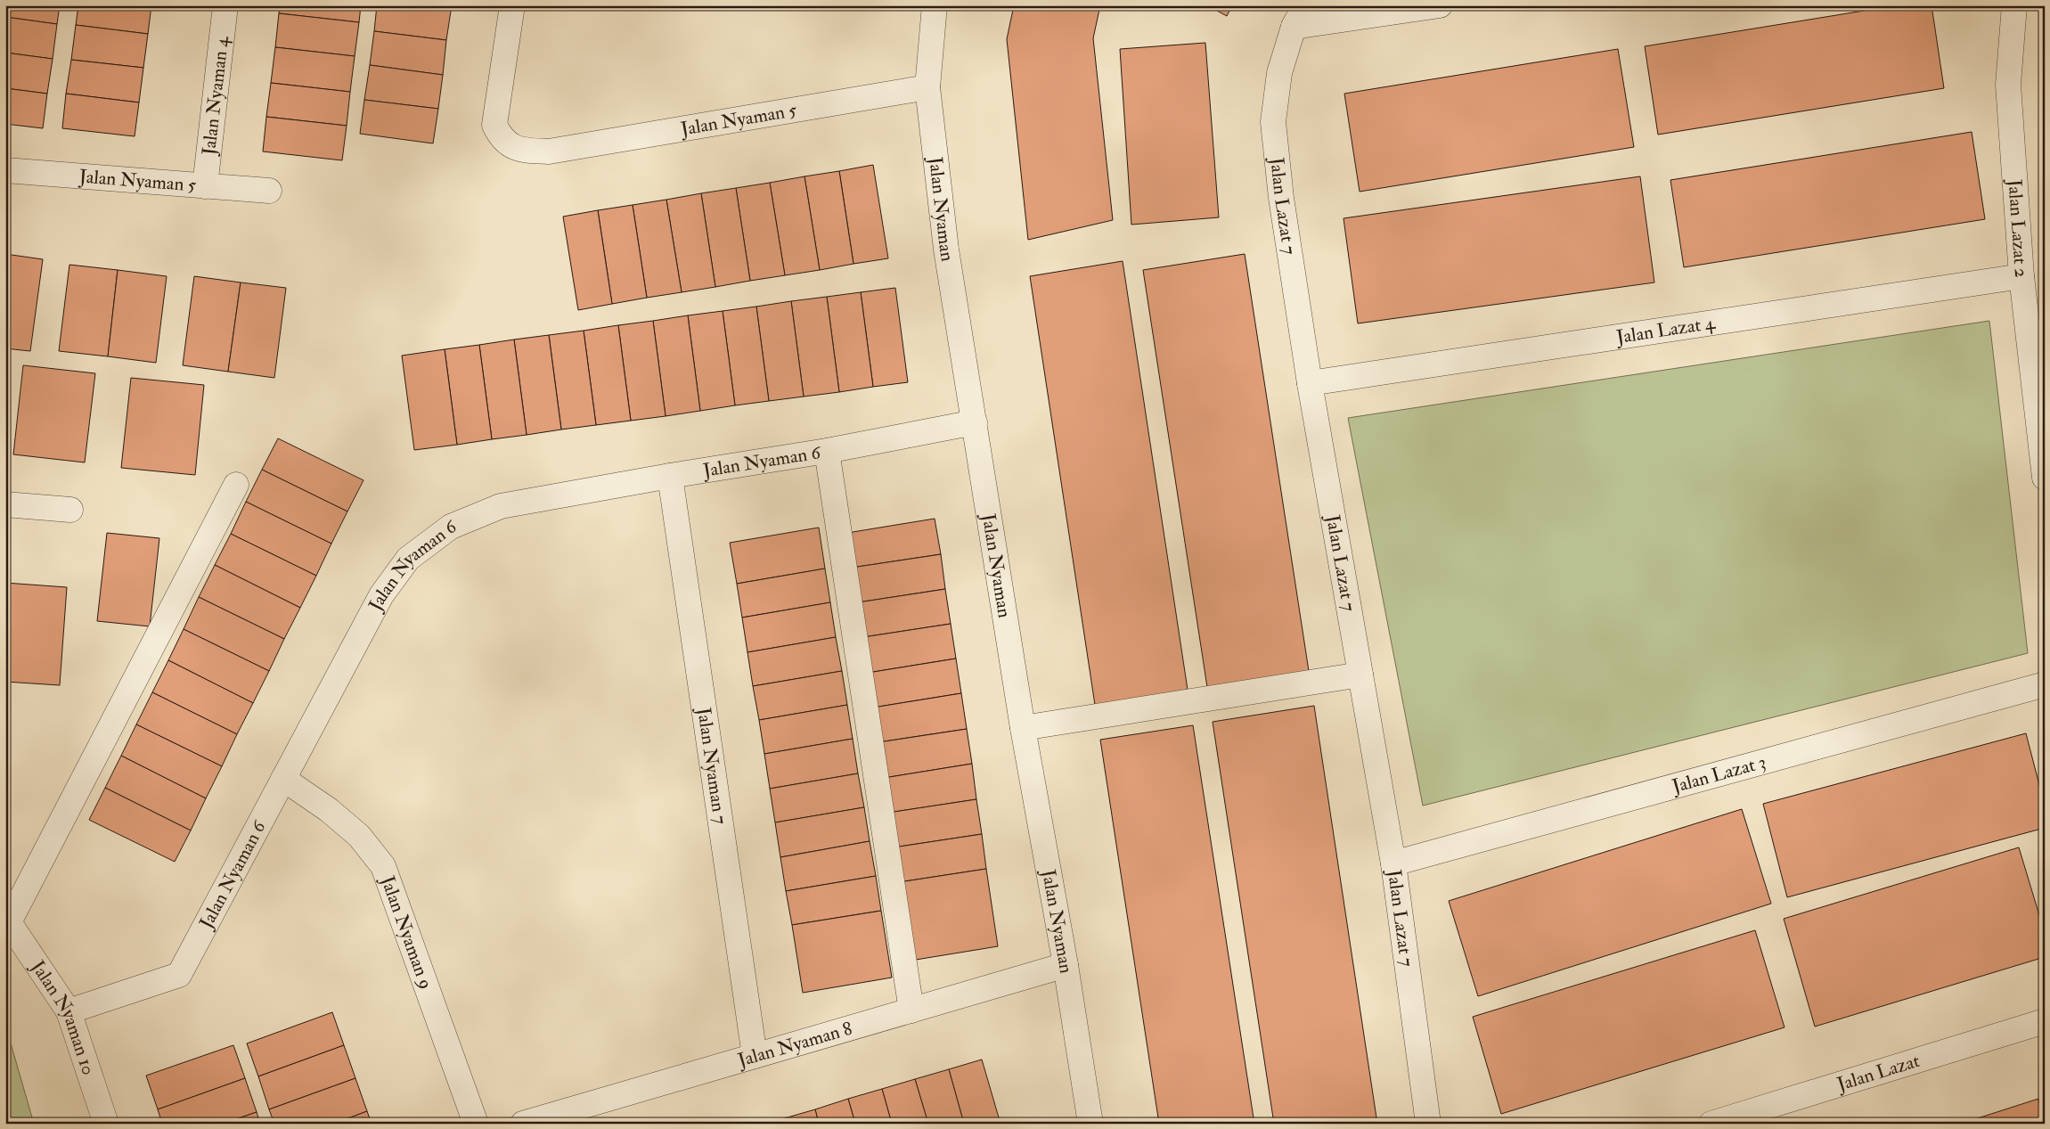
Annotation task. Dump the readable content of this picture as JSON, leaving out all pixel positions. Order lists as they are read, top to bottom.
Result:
{
  "streets": {
    "street": [
      "Jalan Nyaman 4",
      "Jalan Nyaman 5",
      "Jalan Lazat 7",
      "Jalan Nyaman",
      "Jalan Lazat 2",
      "Jalan Lazat 4",
      "Jalan Nyaman 6",
      "Jalan Nyaman 7",
      "Jalan Lazat 3",
      "Jalan Nyaman 9",
      "Jalan Nyaman 10",
      "Jalan Nyaman 8",
      "Jalan Lazat"
    ]
  },
  "crossings": [
    ["Jalan Nyaman 4", "Jalan Nyaman 5"],
    ["Jalan Nyaman 5", "Jalan Nyaman"],
    ["Jalan Lazat 7", "Jalan Lazat 4"],
    ["Jalan Lazat 7", "Jalan Lazat 3"],
    ["Jalan Nyaman", "Jalan Nyaman 6"],
    ["Jalan Nyaman", "Jalan Nyaman 8"],
    ["Jalan Lazat 2", "Jalan Lazat 4"],
    ["Jalan Nyaman 6", "Jalan Nyaman 7"],
    ["Jalan Nyaman 6", "Jalan Nyaman 9"],
    ["Jalan Nyaman 6", "Jalan Nyaman 10"],
    ["Jalan Nyaman 7", "Jalan Nyaman 8"]
  ]
}
